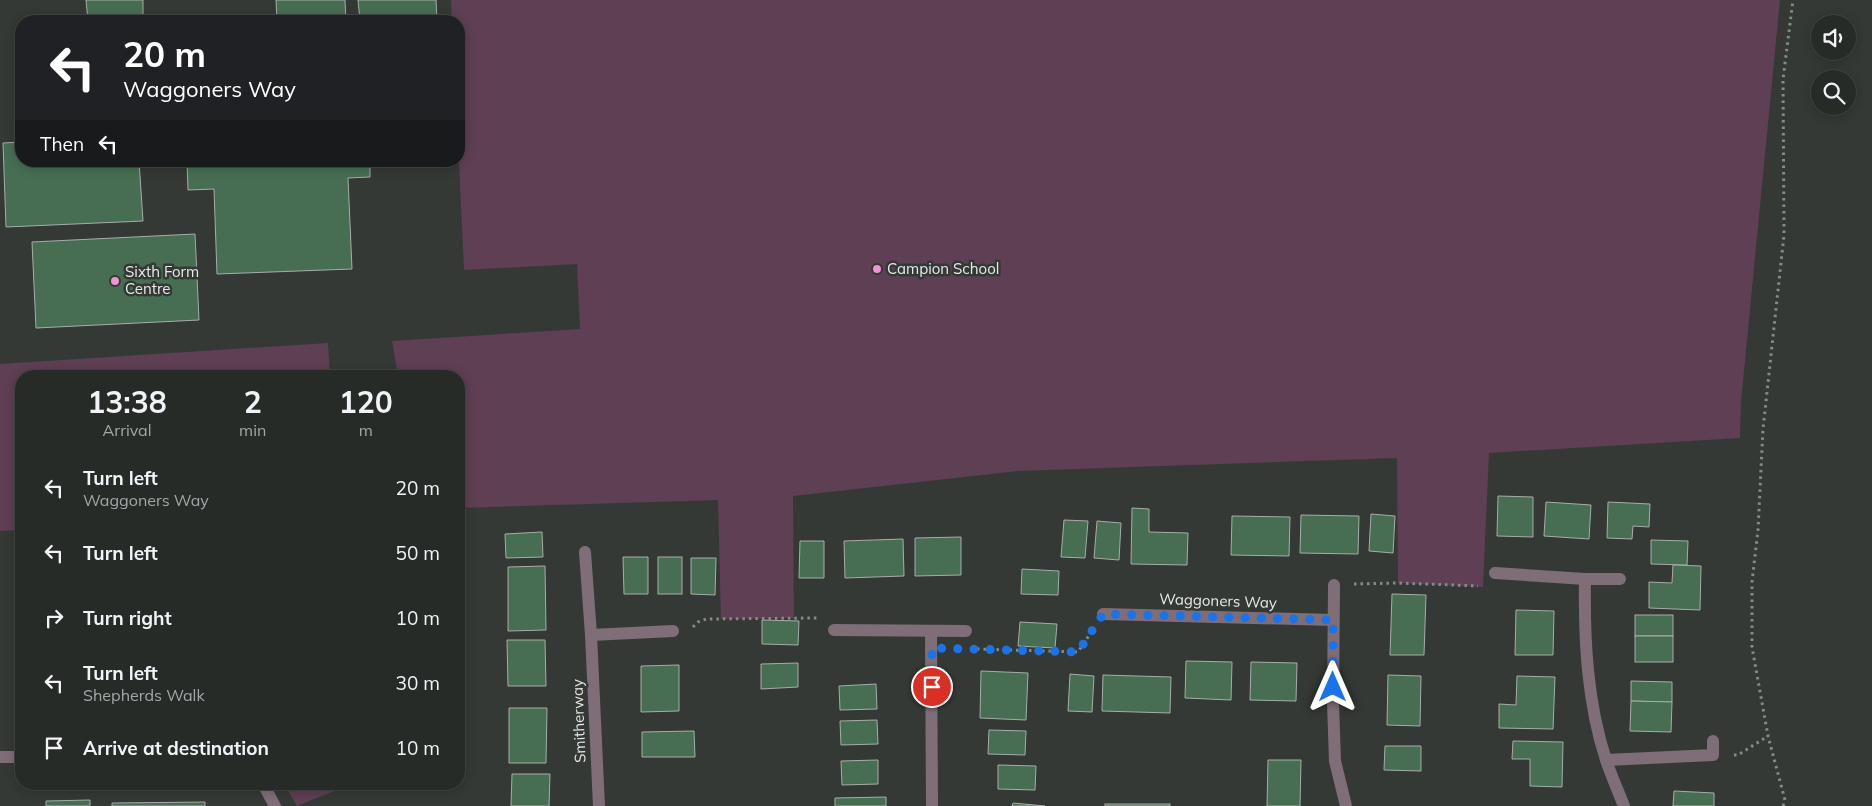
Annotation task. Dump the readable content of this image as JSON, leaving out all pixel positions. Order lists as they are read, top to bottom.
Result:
{
  "streets": {
    "street": ["Waggoners Way", "Smitherway"]
  },
  "places": ["Campion School", "Sixth Form Centre"],
  "page": {
    "turn": ["20 m", "Waggoners Way"],
    "then": "Then",
    "eta": [
      "13:38",
      "Arrival",
      "2",
      "min",
      "120",
      "m"
    ],
    "list": [
      {
        "name": "Turn left",
        "note": "Waggoners Way",
        "value": "20 m"
      },
      {
        "name": "Turn left",
        "value": "50 m"
      },
      {
        "name": "Turn right",
        "value": "10 m"
      },
      {
        "name": "Turn left",
        "note": "Shepherds Walk",
        "value": "30 m"
      },
      {
        "name": "Arrive at destination",
        "value": "10 m"
      }
    ]
  }
}
